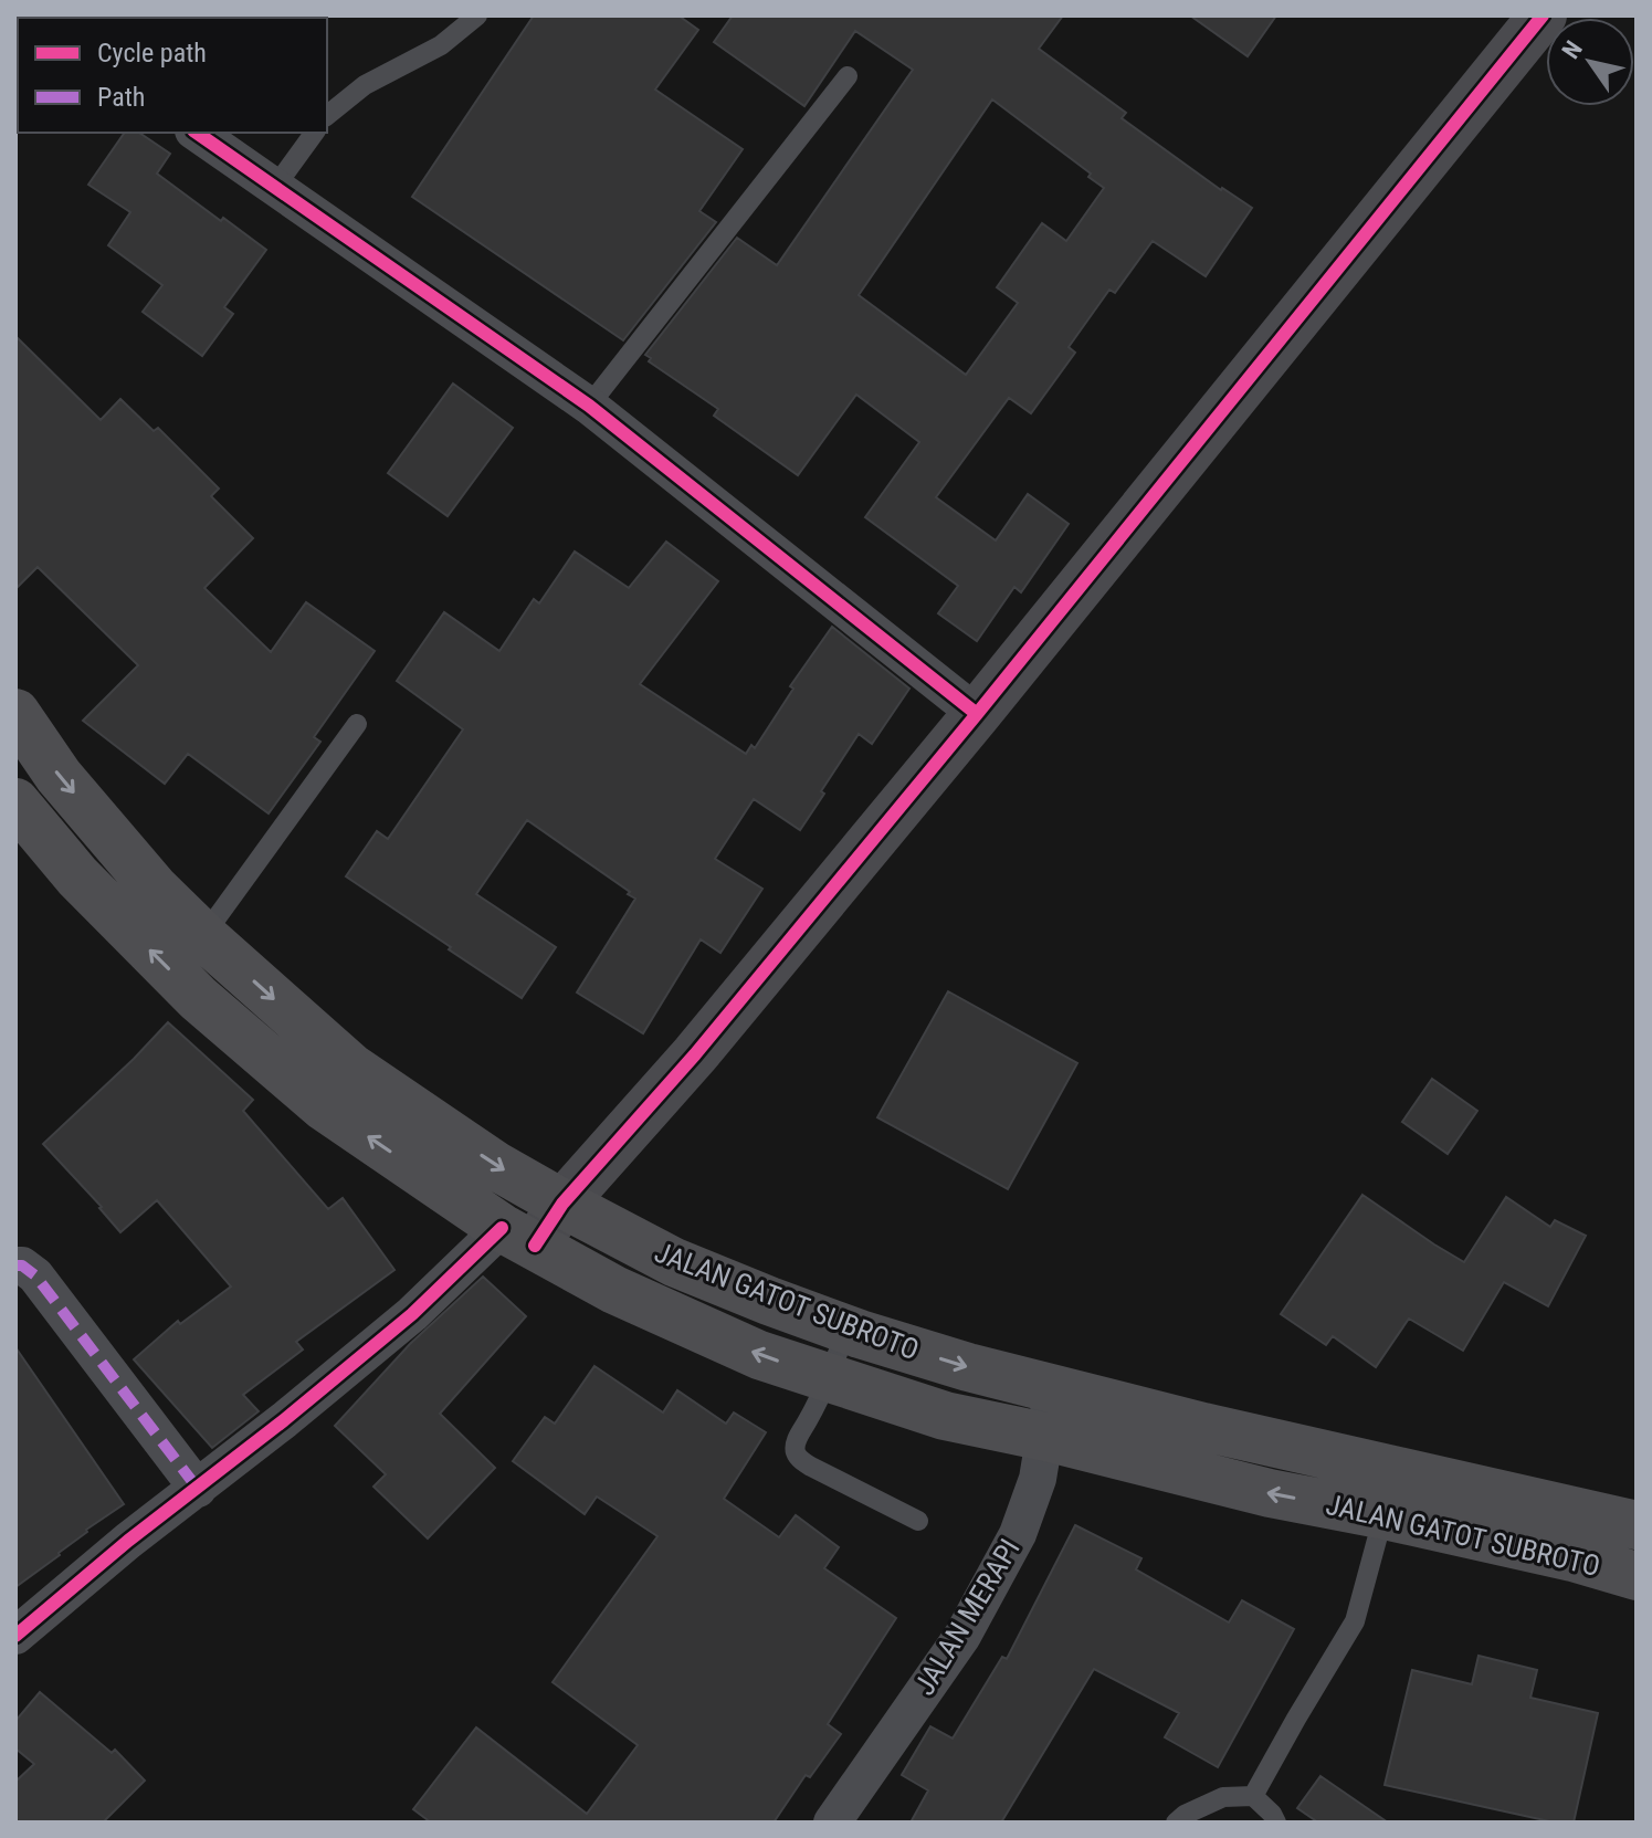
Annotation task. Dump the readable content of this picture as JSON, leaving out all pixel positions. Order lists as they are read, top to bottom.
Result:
{
  "streets": {
    "highway": ["JALAN GATOT SUBROTO"],
    "street": ["JALAN MERAPI"]
  },
  "crossings": [
    ["JALAN GATOT SUBROTO", "JALAN MERAPI"]
  ],
  "legend": ["Cycle path", "Path"],
  "north": "top left"
}
